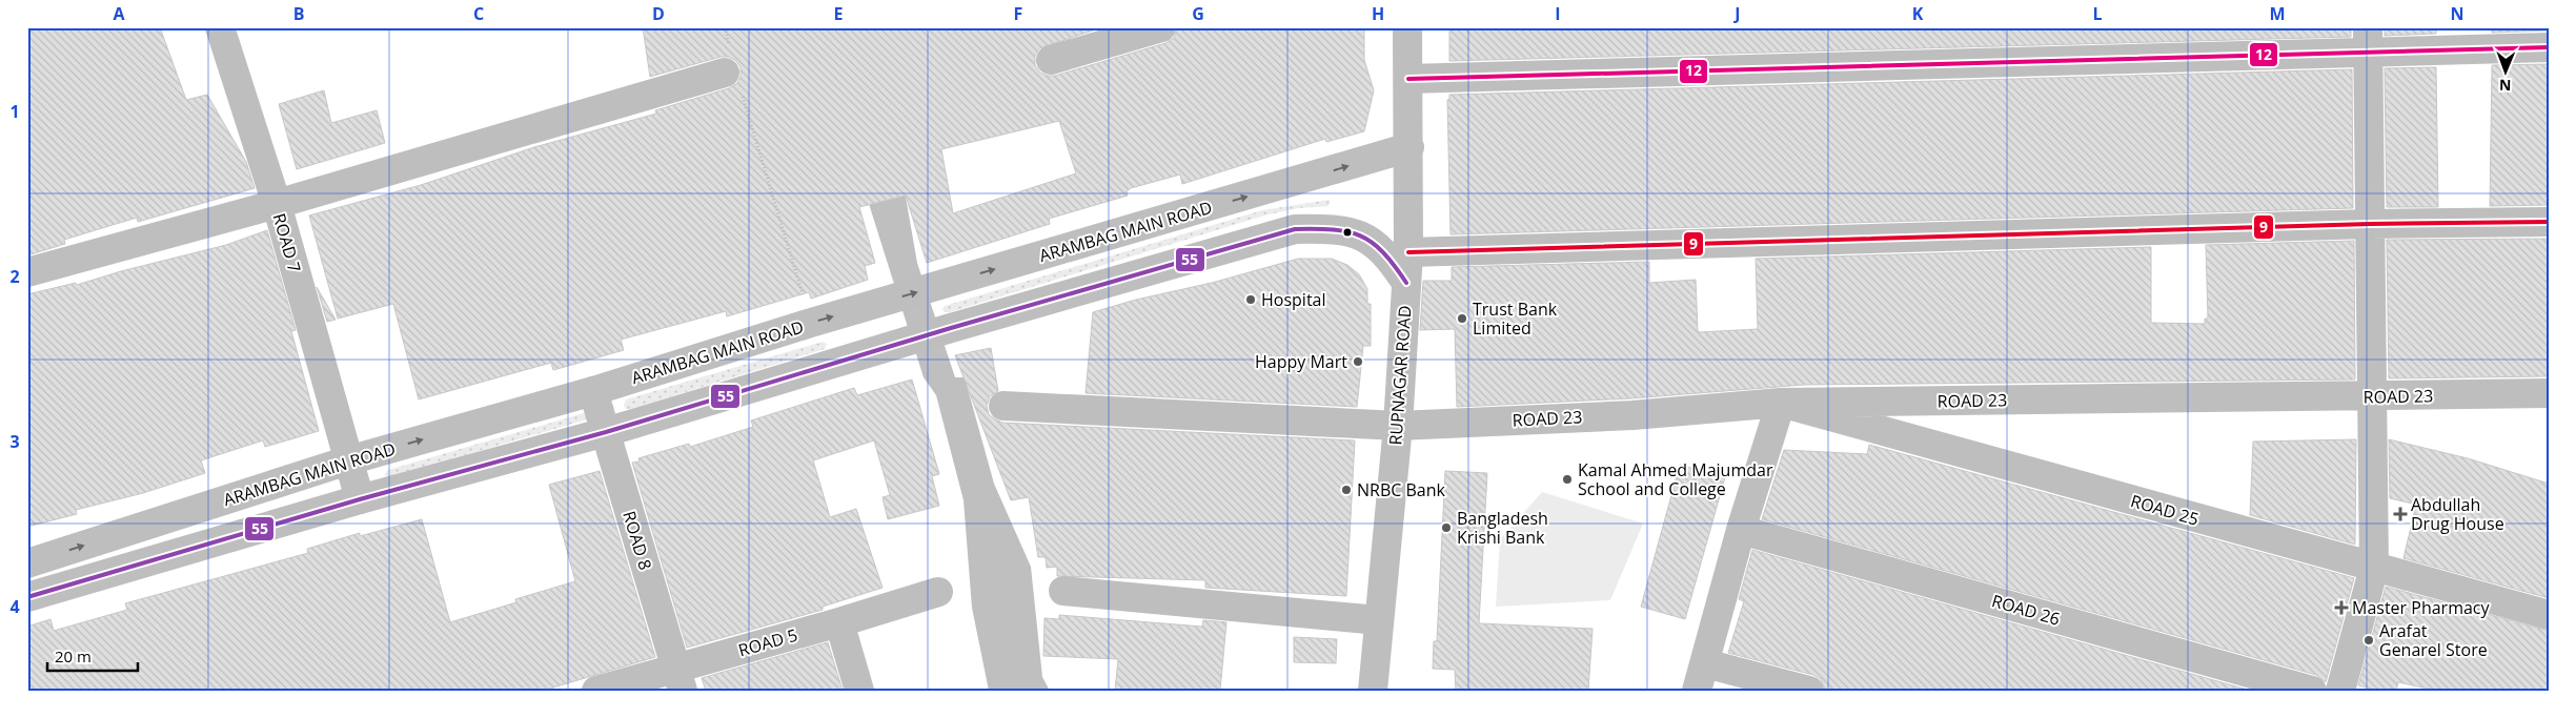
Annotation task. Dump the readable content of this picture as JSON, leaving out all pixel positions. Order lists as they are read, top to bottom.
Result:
{
  "streets": {
    "street": [
      "ARAMBAG MAIN ROAD",
      "ROAD 7",
      "RUPNAGAR ROAD",
      "ROAD 23",
      "ROAD 25",
      "ROAD 8",
      "ROAD 26",
      "ROAD 5"
    ]
  },
  "crossings": [
    ["ARAMBAG MAIN ROAD", "ROAD 7"],
    ["ARAMBAG MAIN ROAD", "RUPNAGAR ROAD"],
    ["ARAMBAG MAIN ROAD", "ROAD 8"],
    ["RUPNAGAR ROAD", "ROAD 23"],
    ["ROAD 23", "ROAD 25"],
    ["ROAD 8", "ROAD 5"]
  ],
  "places": {
    "other": [
      "Hospital",
      "Trust Bank Limited",
      "Happy Mart",
      "Kamal Ahmed Majumdar School and College",
      "NRBC Bank",
      "Bangladesh Krishi Bank",
      "Arafat Genarel Store"
    ],
    "health": ["Abdullah Drug House", "Master Pharmacy"]
  },
  "lines": ["transit line 12", "transit line 9", "transit line 55"],
  "scale_bar": "20 m",
  "north": "bottom",
  "grid": {
    "columns": [
      "A",
      "B",
      "C",
      "D",
      "E",
      "F",
      "G",
      "H",
      "I",
      "J",
      "K",
      "L",
      "M",
      "N"
    ],
    "rows": [
      "1",
      "2",
      "3",
      "4"
    ]
  }
}
